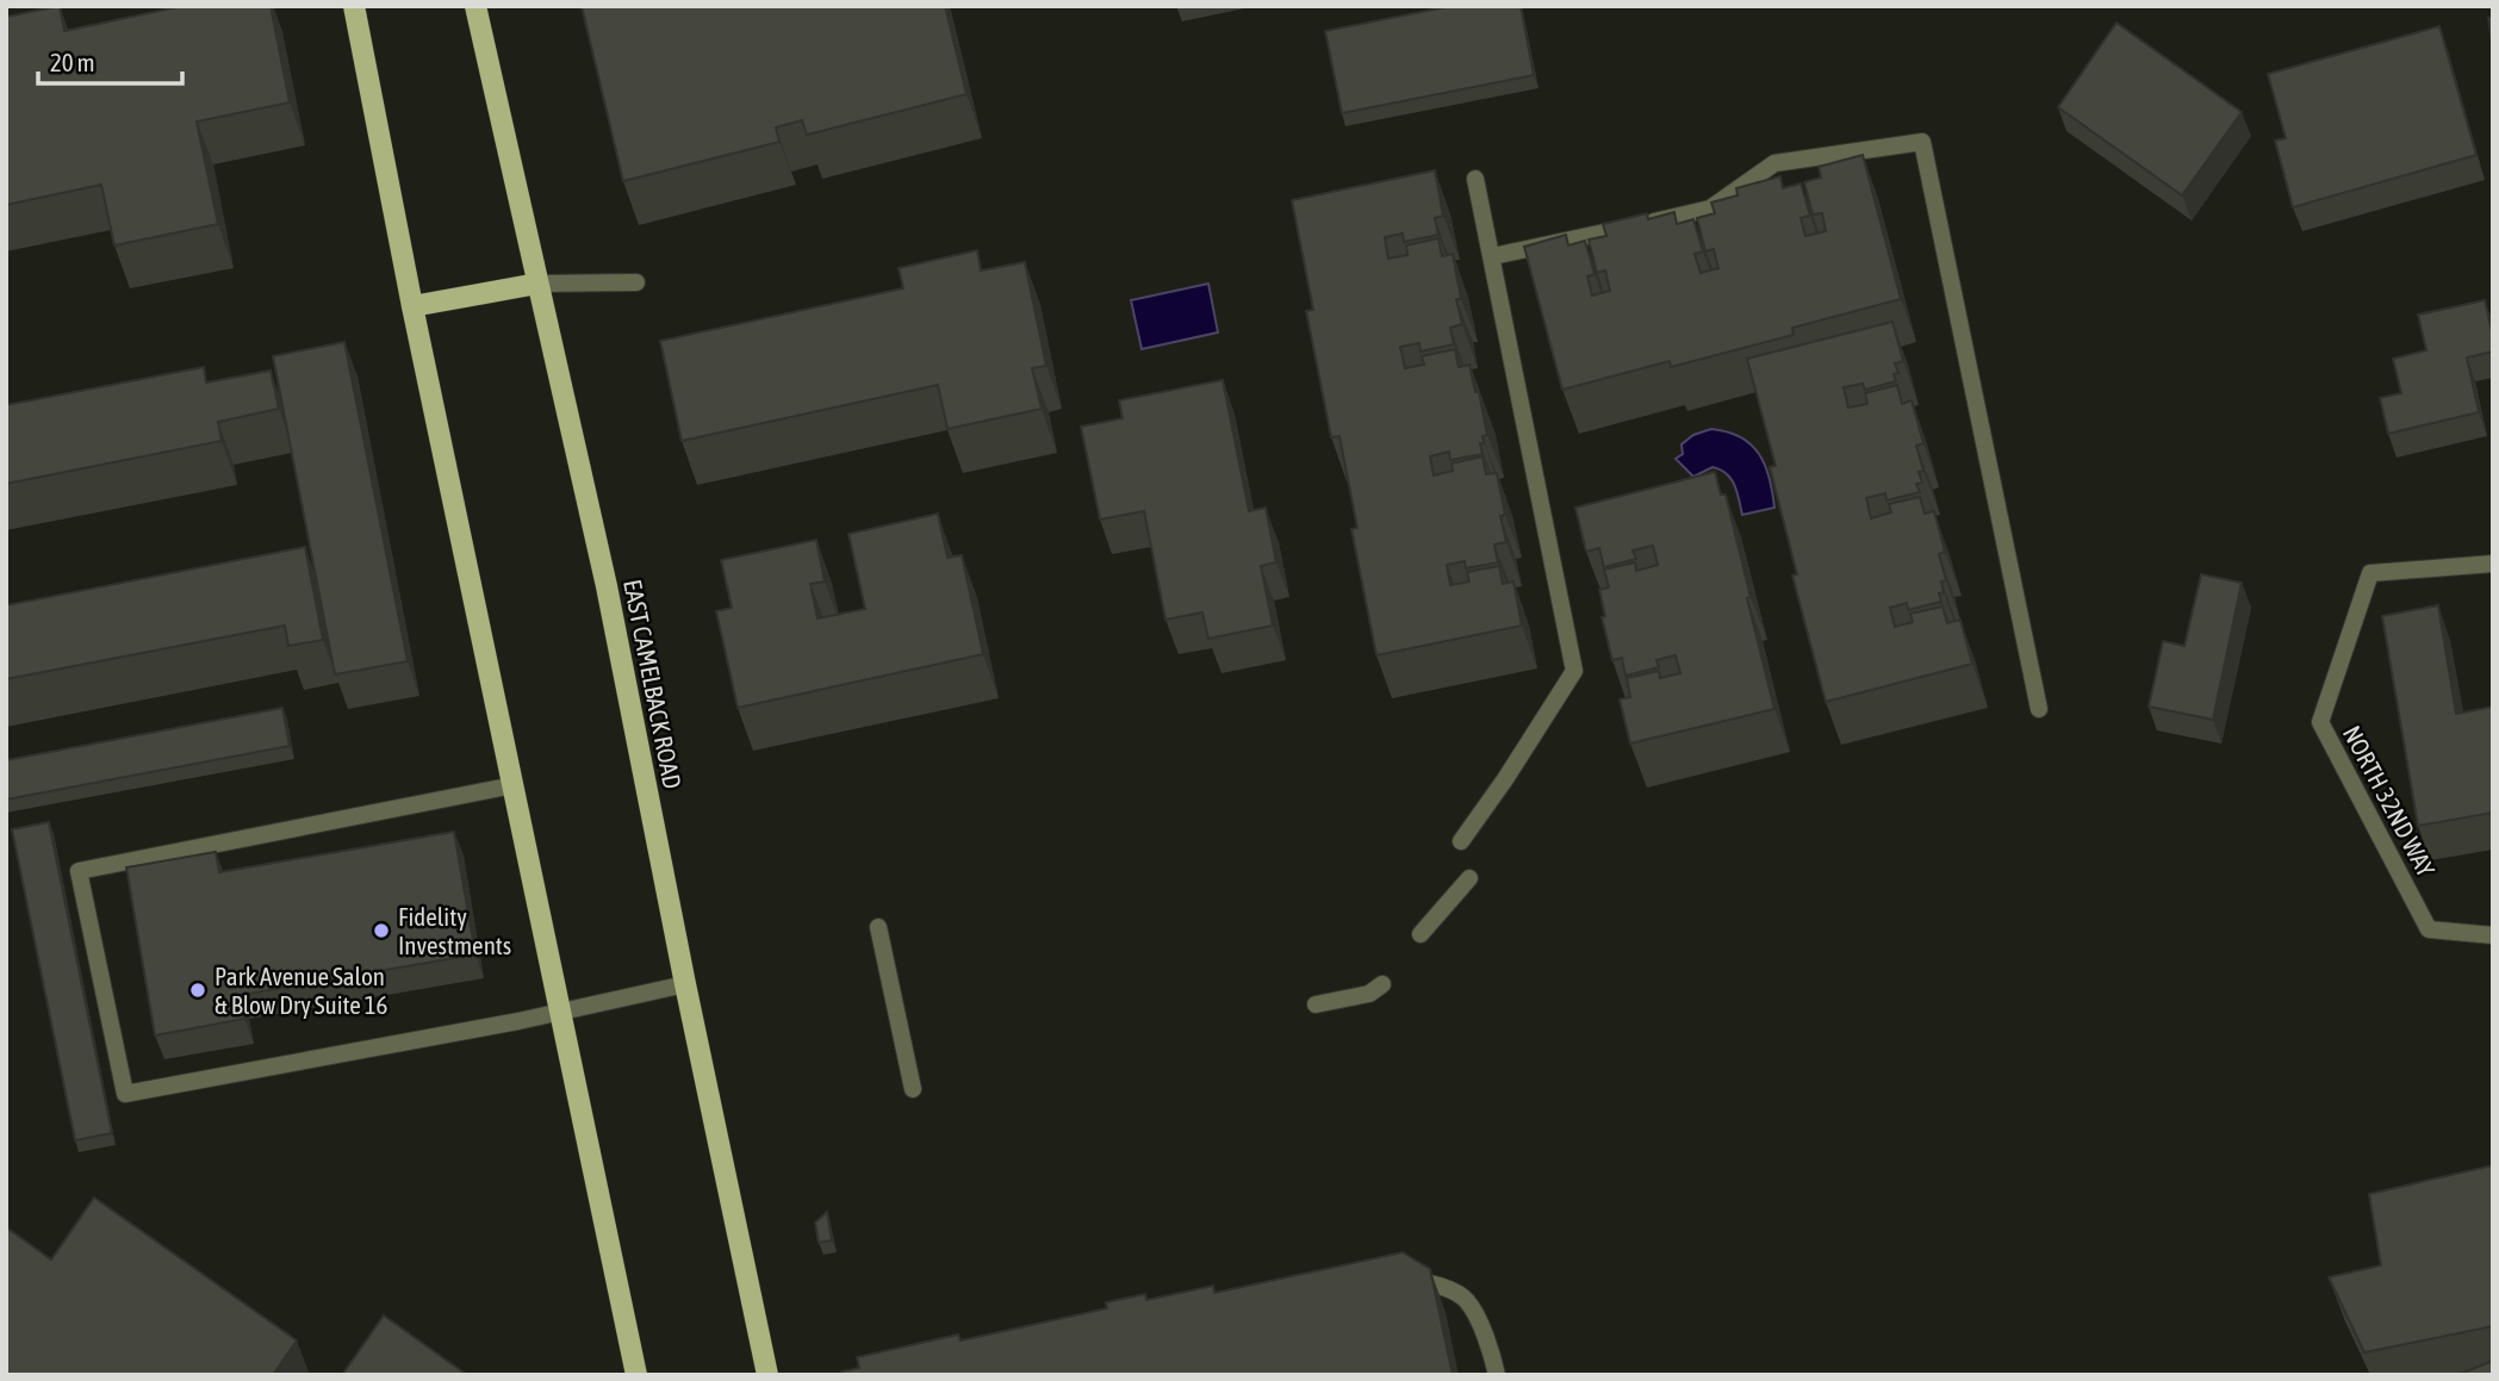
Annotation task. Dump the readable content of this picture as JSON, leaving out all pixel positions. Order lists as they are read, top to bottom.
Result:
{
  "streets": {
    "main road": ["EAST CAMELBACK ROAD"],
    "street": ["NORTH 32ND WAY"]
  },
  "places": ["Fidelity Investments", "Park Avenue Salon & Blow Dry Suite 16"],
  "scale_bar": "20 m"
}
